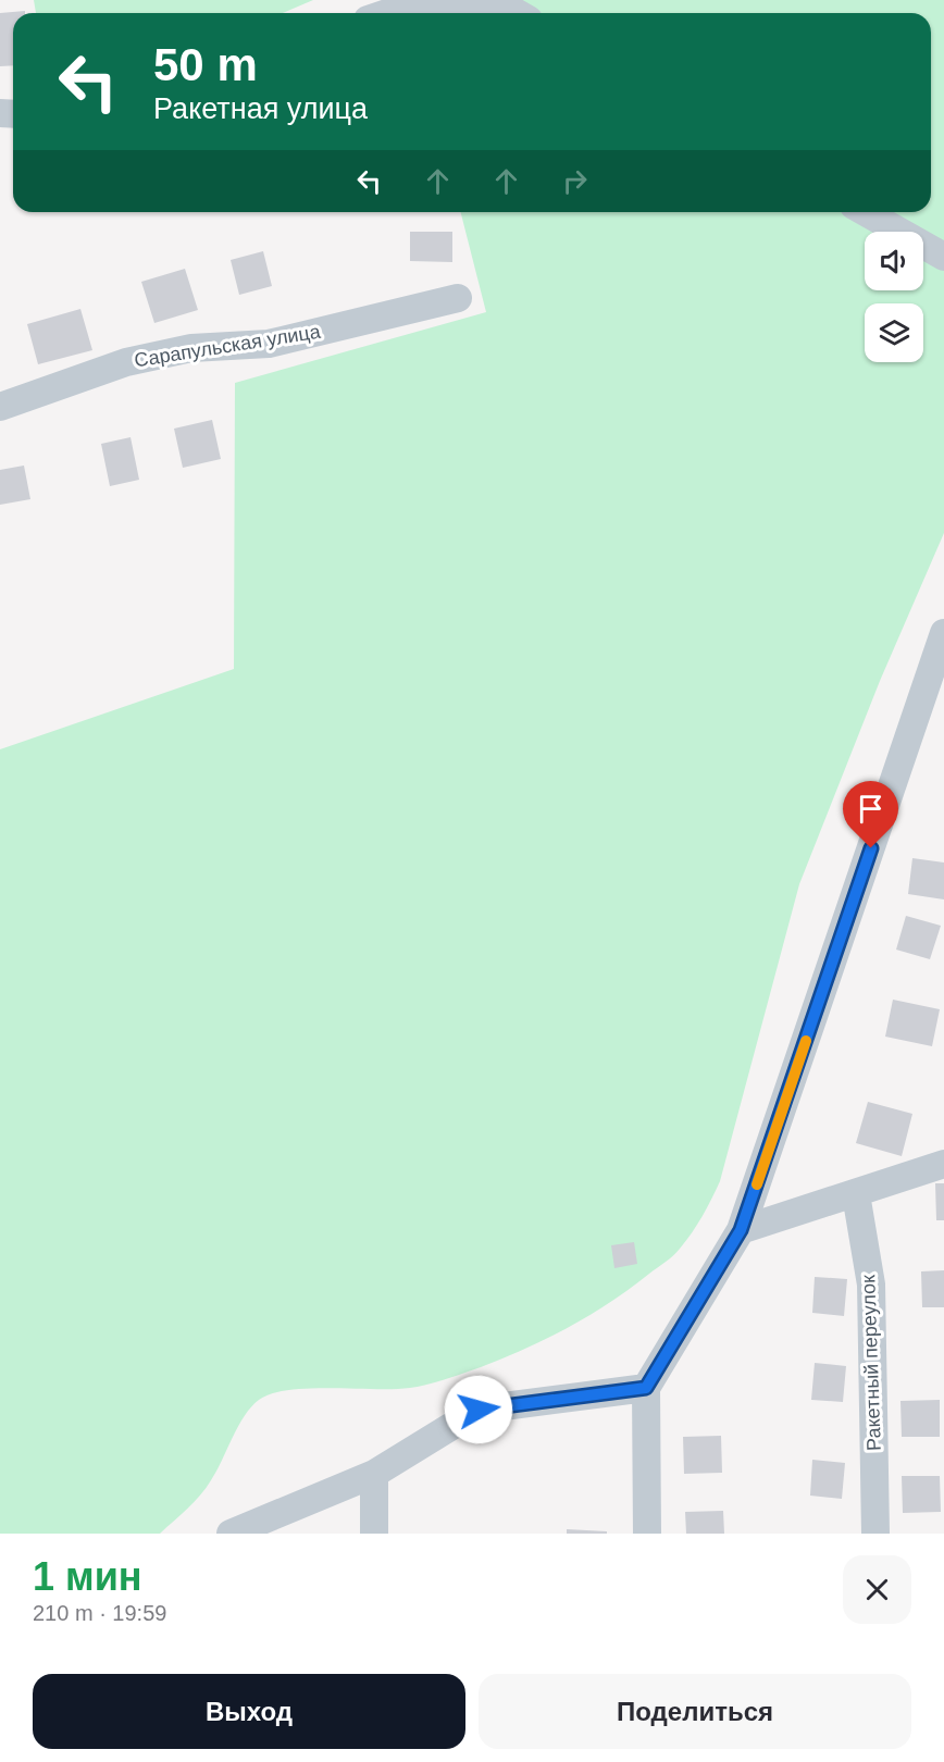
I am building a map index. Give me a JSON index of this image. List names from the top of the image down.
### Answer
{
  "streets": {
    "street": ["Сарапульская улица", "Ракетный переулок"]
  },
  "page": {
    "turn": ["50 m", "Ракетная улица"],
    "heading": ["1 мин", "210 m · 19:59"],
    "buttons": ["Выход", "Поделиться"]
  }
}
